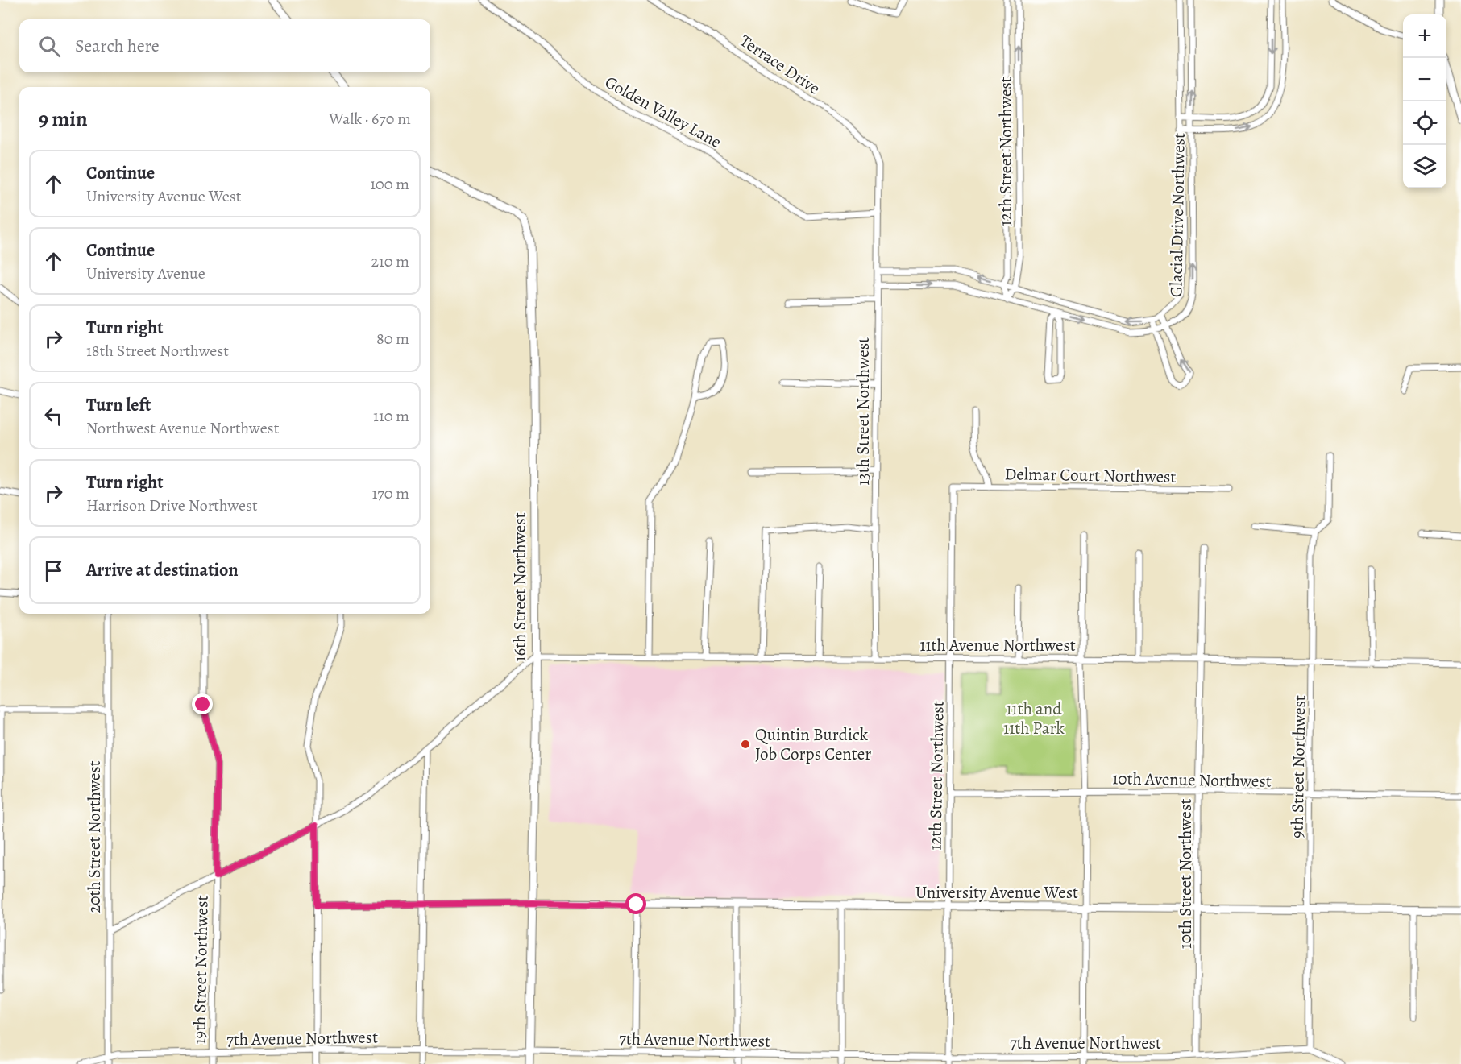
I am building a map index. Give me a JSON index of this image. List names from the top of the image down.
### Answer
{
  "streets": {
    "street": [
      "Terrace Drive",
      "Golden Valley Lane",
      "12th Street Northwest",
      "Glacial Drive Northwest",
      "13th Street Northwest",
      "Delmar Court Northwest",
      "16th Street Northwest",
      "11th Avenue Northwest",
      "9th Street Northwest",
      "10th Avenue Northwest",
      "20th Street Northwest",
      "10th Street Northwest",
      "University Avenue West",
      "19th Street Northwest",
      "7th Avenue Northwest"
    ]
  },
  "crossings": [
    ["Terrace Drive", "13th Street Northwest"],
    ["Golden Valley Lane", "13th Street Northwest"],
    ["12th Street Northwest", "Glacial Drive Northwest"],
    ["12th Street Northwest", "Delmar Court Northwest"],
    ["12th Street Northwest", "11th Avenue Northwest"],
    ["12th Street Northwest", "10th Avenue Northwest"],
    ["12th Street Northwest", "University Avenue West"],
    ["12th Street Northwest", "7th Avenue Northwest"],
    ["Glacial Drive Northwest", "13th Street Northwest"],
    ["13th Street Northwest", "11th Avenue Northwest"],
    ["16th Street Northwest", "11th Avenue Northwest"],
    ["16th Street Northwest", "University Avenue West"],
    ["16th Street Northwest", "7th Avenue Northwest"],
    ["11th Avenue Northwest", "9th Street Northwest"],
    ["11th Avenue Northwest", "10th Street Northwest"],
    ["9th Street Northwest", "10th Avenue Northwest"],
    ["9th Street Northwest", "University Avenue West"],
    ["9th Street Northwest", "7th Avenue Northwest"],
    ["10th Avenue Northwest", "10th Street Northwest"],
    ["20th Street Northwest", "7th Avenue Northwest"],
    ["10th Street Northwest", "University Avenue West"],
    ["10th Street Northwest", "7th Avenue Northwest"],
    ["19th Street Northwest", "7th Avenue Northwest"]
  ],
  "parks": ["11th and 11th Park"],
  "places": ["Quintin Burdick Job Corps Center"],
  "page": {
    "map_buttons": ["+", "−"],
    "search": "Search here",
    "heading": ["9 min", "Walk · 670 m"],
    "list": [
      ["Continue", "University Avenue West", "100 m"],
      ["Continue", "University Avenue", "210 m"],
      ["Turn right", "18th Street Northwest", "80 m"],
      ["Turn left", "Northwest Avenue Northwest", "110 m"],
      ["Turn right", "Harrison Drive Northwest", "170 m"],
      "Arrive at destination"
    ]
  }
}
